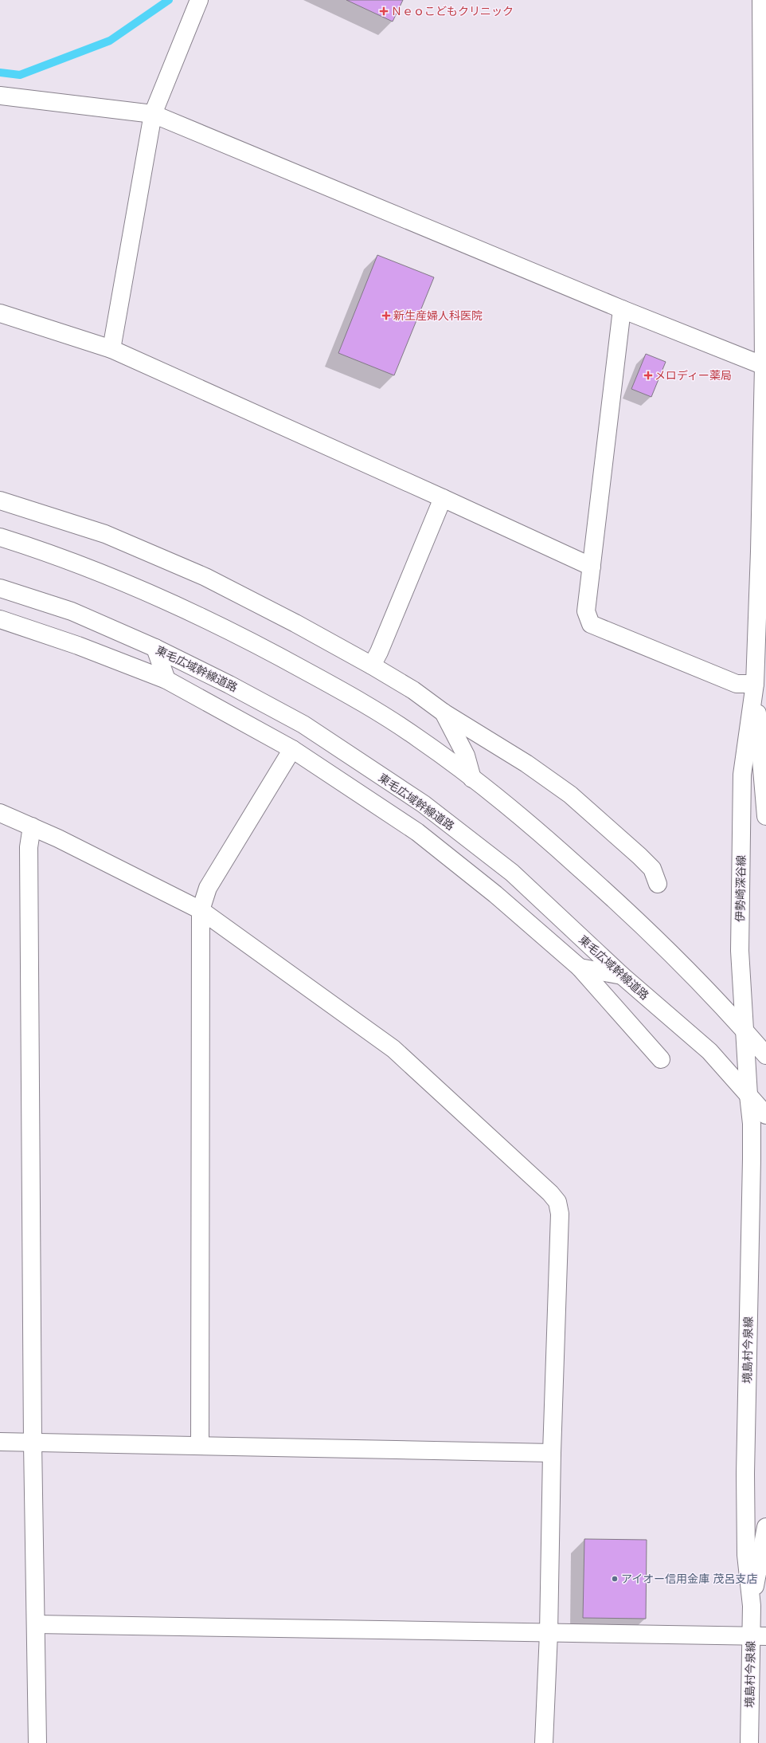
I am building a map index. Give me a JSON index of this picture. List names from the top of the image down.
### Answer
{
  "streets": {
    "main road": ["東毛広域幹線道路", "伊勢崎深谷線", "境島村今泉線"]
  },
  "crossings": [
    ["東毛広域幹線道路", "伊勢崎深谷線"],
    ["東毛広域幹線道路", "境島村今泉線"],
    ["伊勢崎深谷線", "境島村今泉線"]
  ],
  "places": {
    "health": ["Ｎｅｏこどもクリニック", "新生産婦人科医院", "メロディー薬局"],
    "other": ["アイオー信用金庫 茂呂支店"]
  }
}
